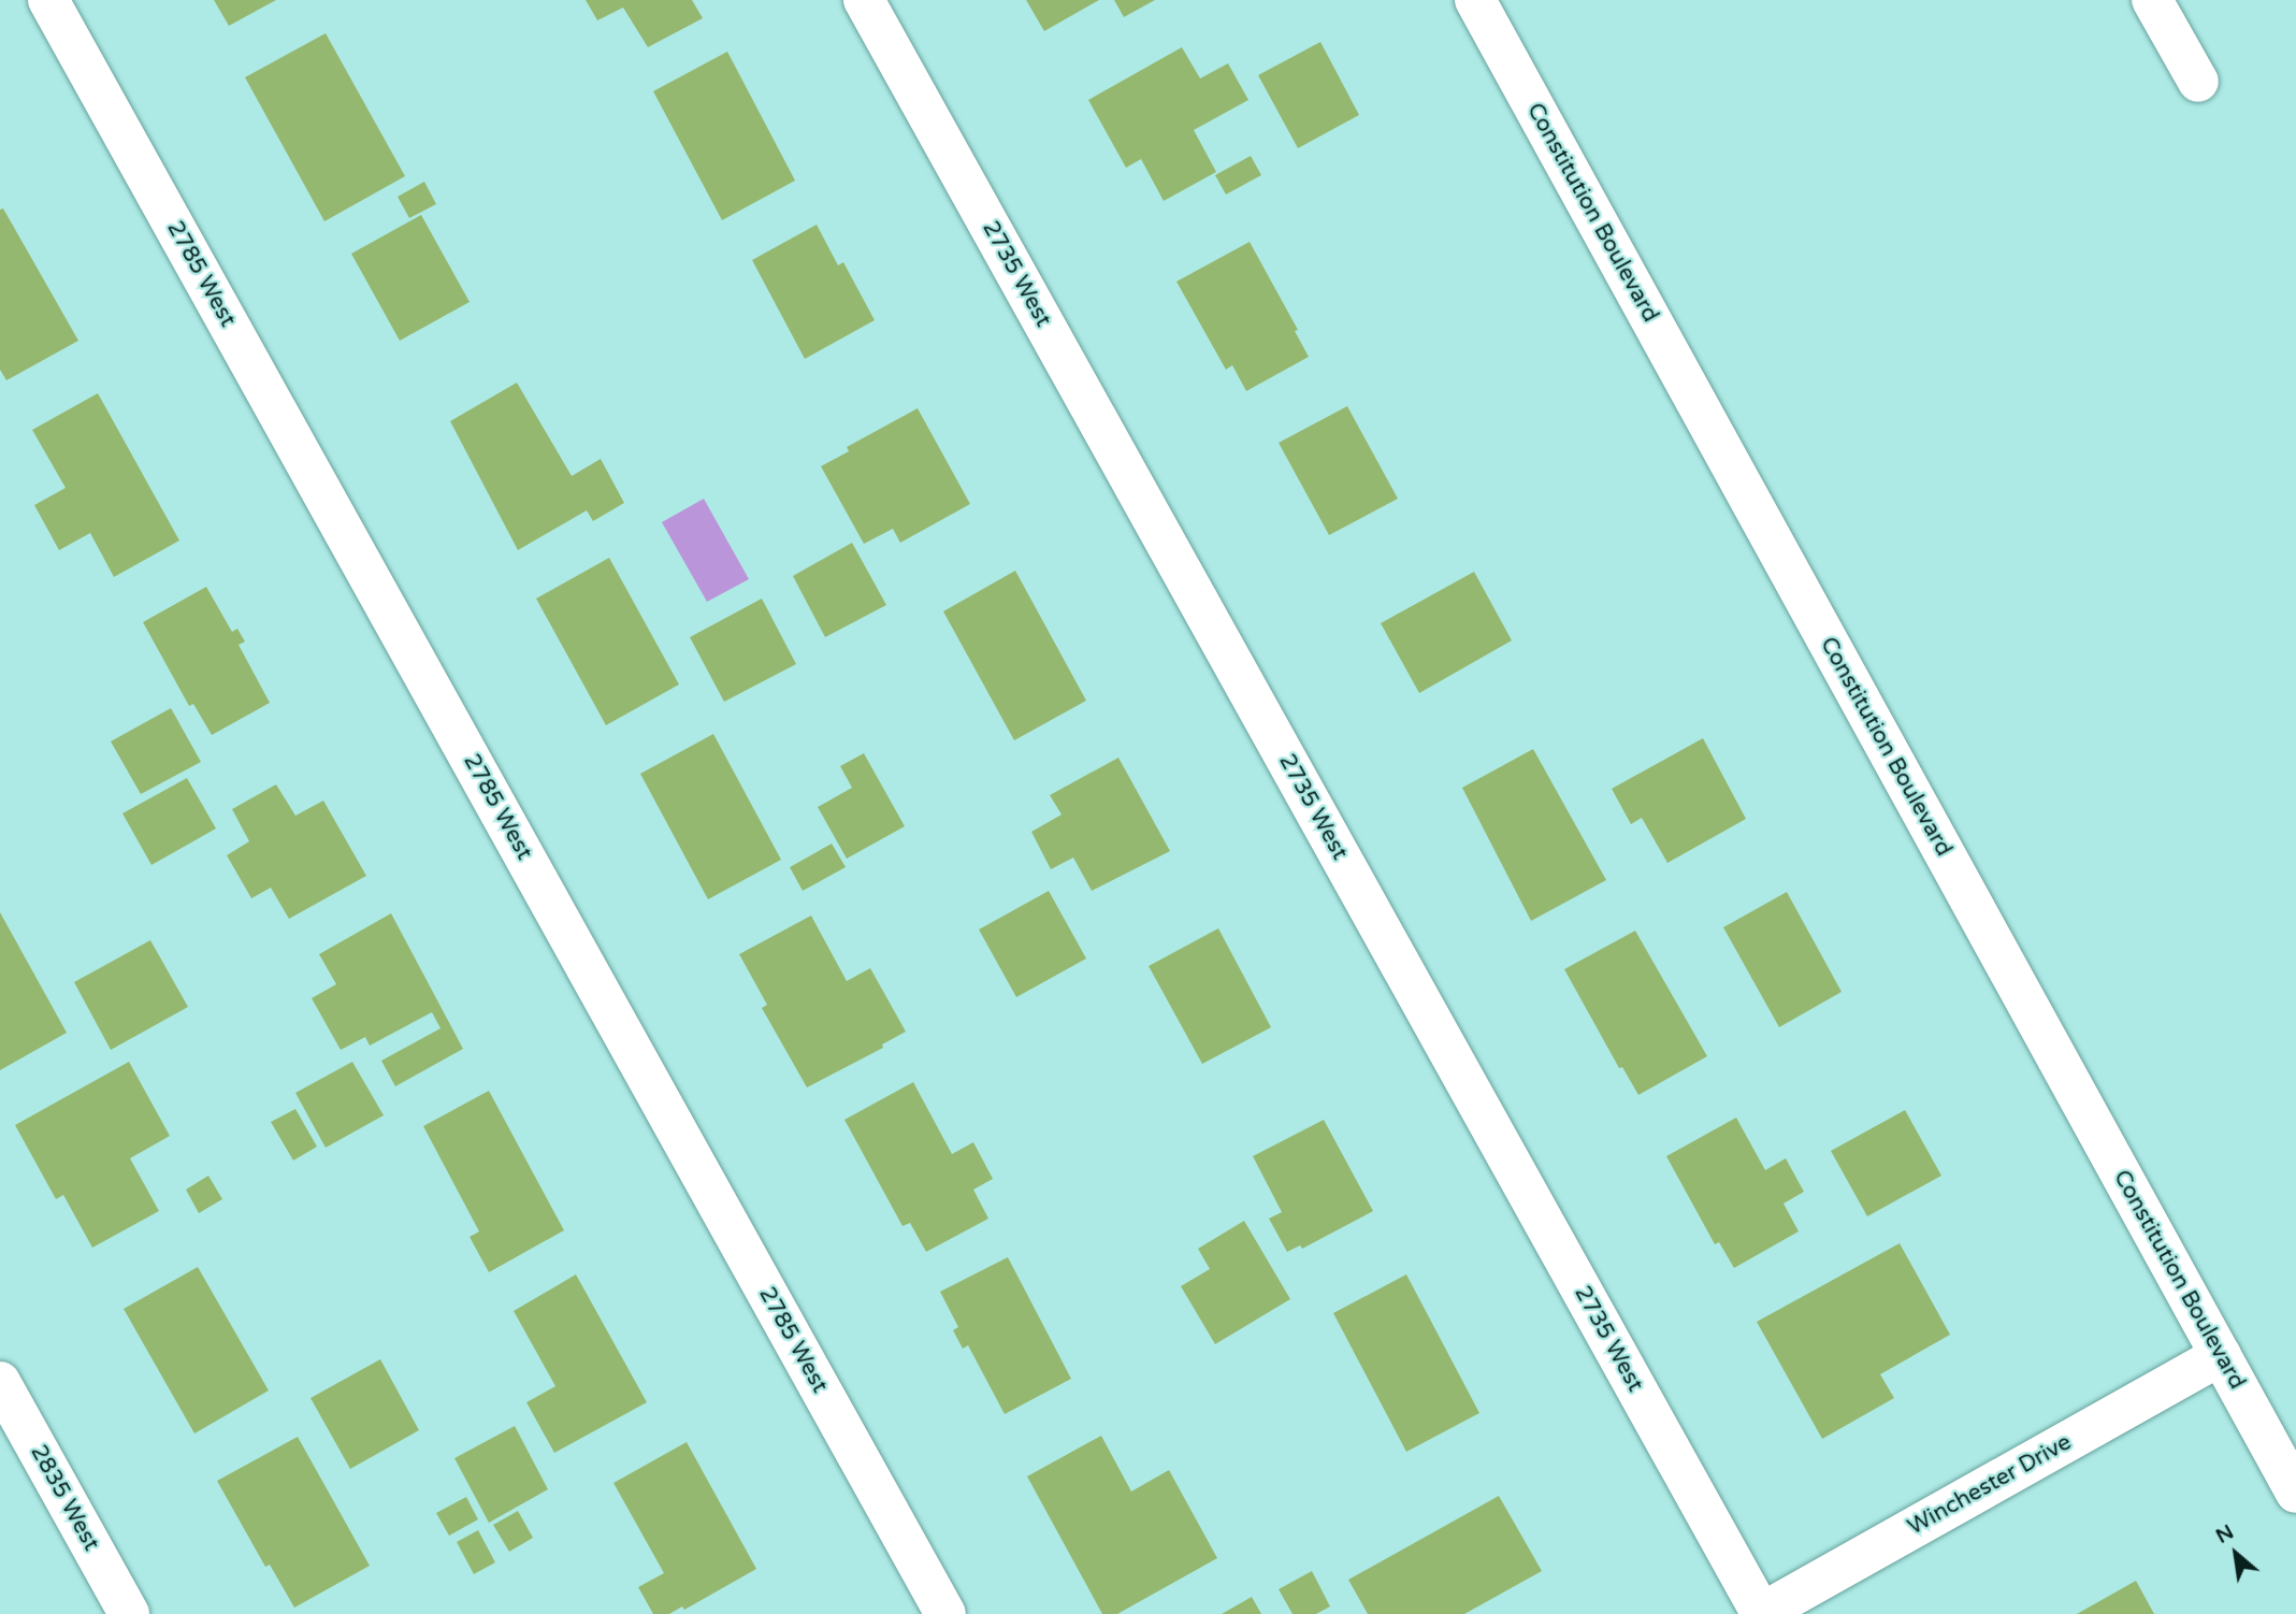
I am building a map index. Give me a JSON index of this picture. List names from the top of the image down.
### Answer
{
  "streets": {
    "street": [
      "Constitution Boulevard",
      "2785 West",
      "2735 West",
      "Winchester Drive",
      "2835 West"
    ]
  },
  "crossings": [
    ["Constitution Boulevard", "Winchester Drive"],
    ["2735 West", "Winchester Drive"]
  ],
  "north": "top left"
}
